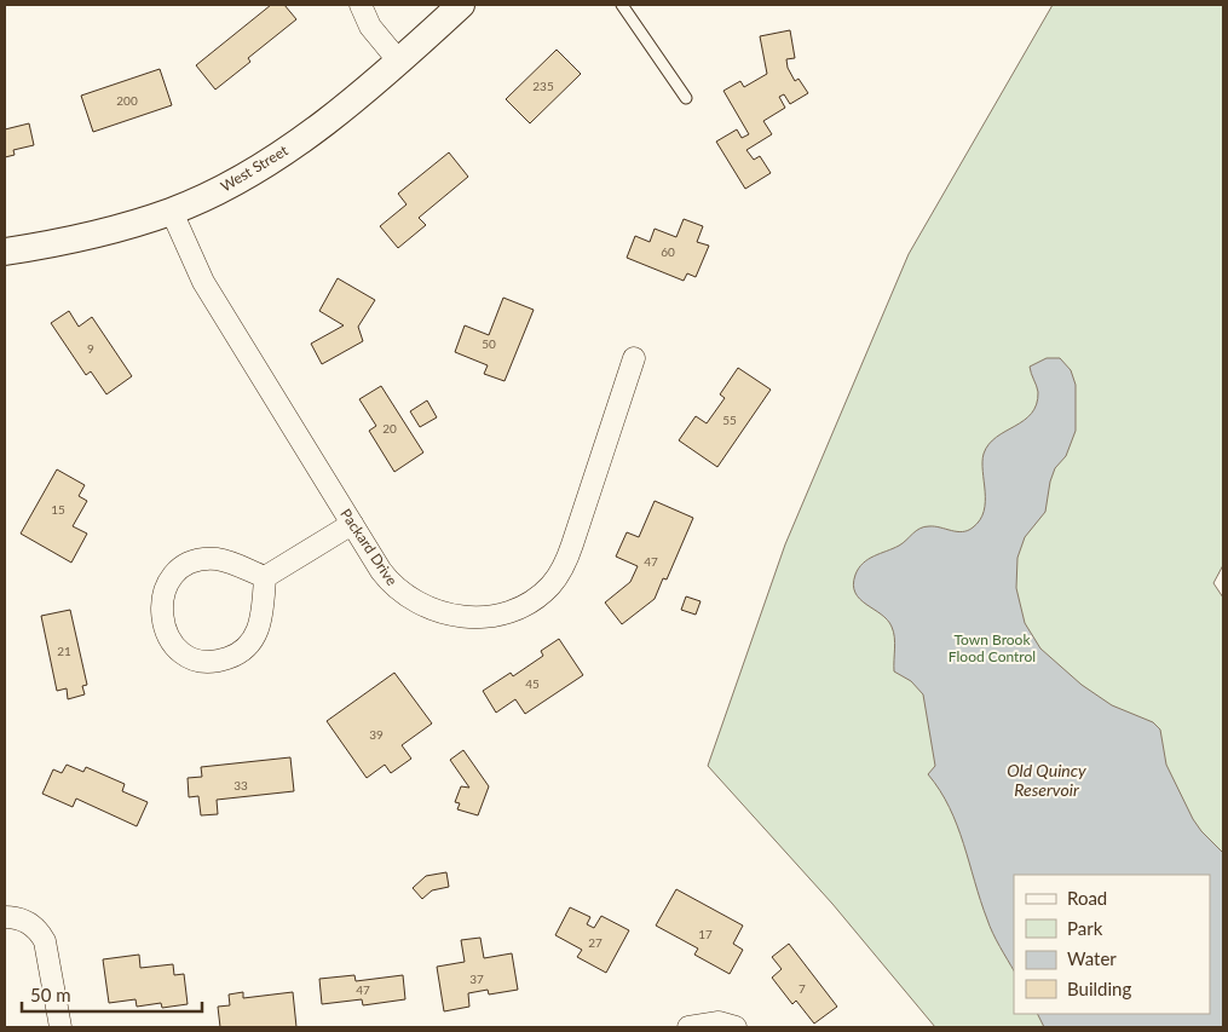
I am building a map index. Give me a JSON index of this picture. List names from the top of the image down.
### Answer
{
  "streets": {
    "street": ["West Street", "Packard Drive"]
  },
  "crossings": [
    ["West Street", "Packard Drive"]
  ],
  "water": ["Old Quincy Reservoir"],
  "parks": ["Town Brook Flood Control"],
  "house_numbers": [
    "235",
    "200",
    "60",
    "50",
    "9",
    "55",
    "20",
    "15",
    "47",
    "21",
    "45",
    "39",
    "33",
    "17",
    "27",
    "37",
    "7",
    "47"
  ],
  "legend": [
    "Road",
    "Park",
    "Water",
    "Building"
  ],
  "scale_bar": "50 m"
}
